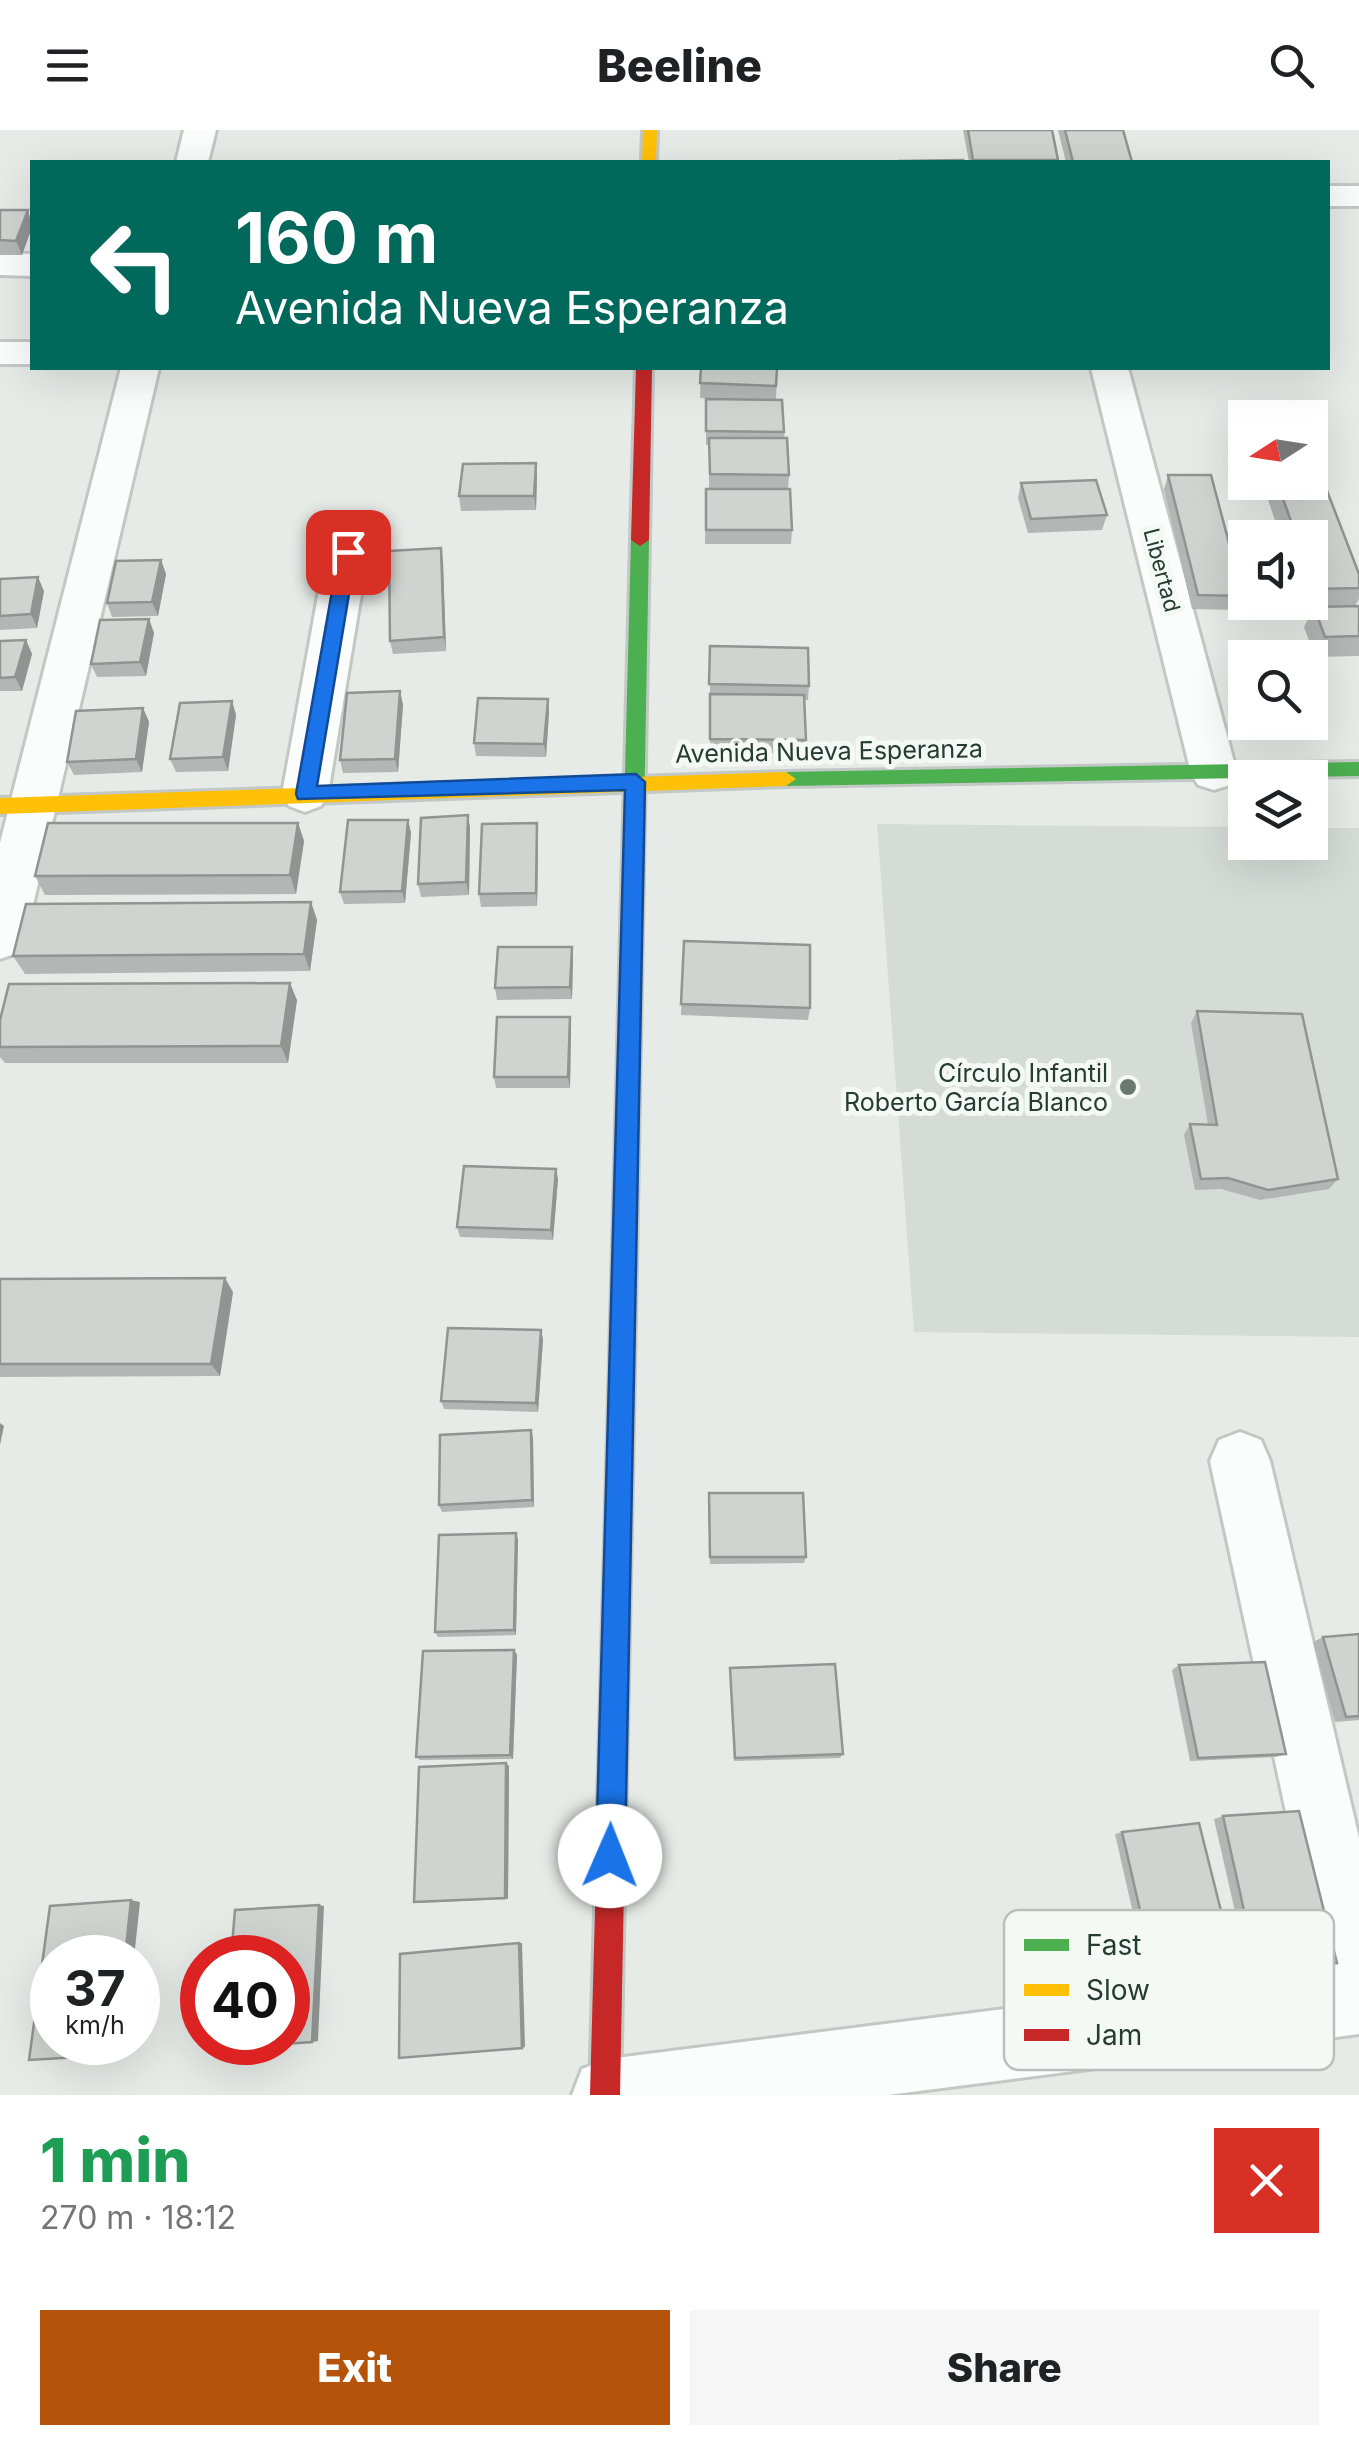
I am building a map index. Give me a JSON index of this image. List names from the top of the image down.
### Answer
{
  "streets": {
    "street": ["Libertad", "Avenida Nueva Esperanza"]
  },
  "crossings": [
    ["Libertad", "Avenida Nueva Esperanza"]
  ],
  "places": ["Círculo Infantil Roberto García Blanco"],
  "legend": ["Fast", "Slow", "Jam"],
  "north": "left",
  "page": {
    "header": "Beeline",
    "turn": ["160 m", "Avenida Nueva Esperanza"],
    "speed": "37 km/h",
    "limit": "40",
    "heading": ["1 min", "270 m · 18:12"],
    "buttons": ["Exit", "Share"]
  }
}
